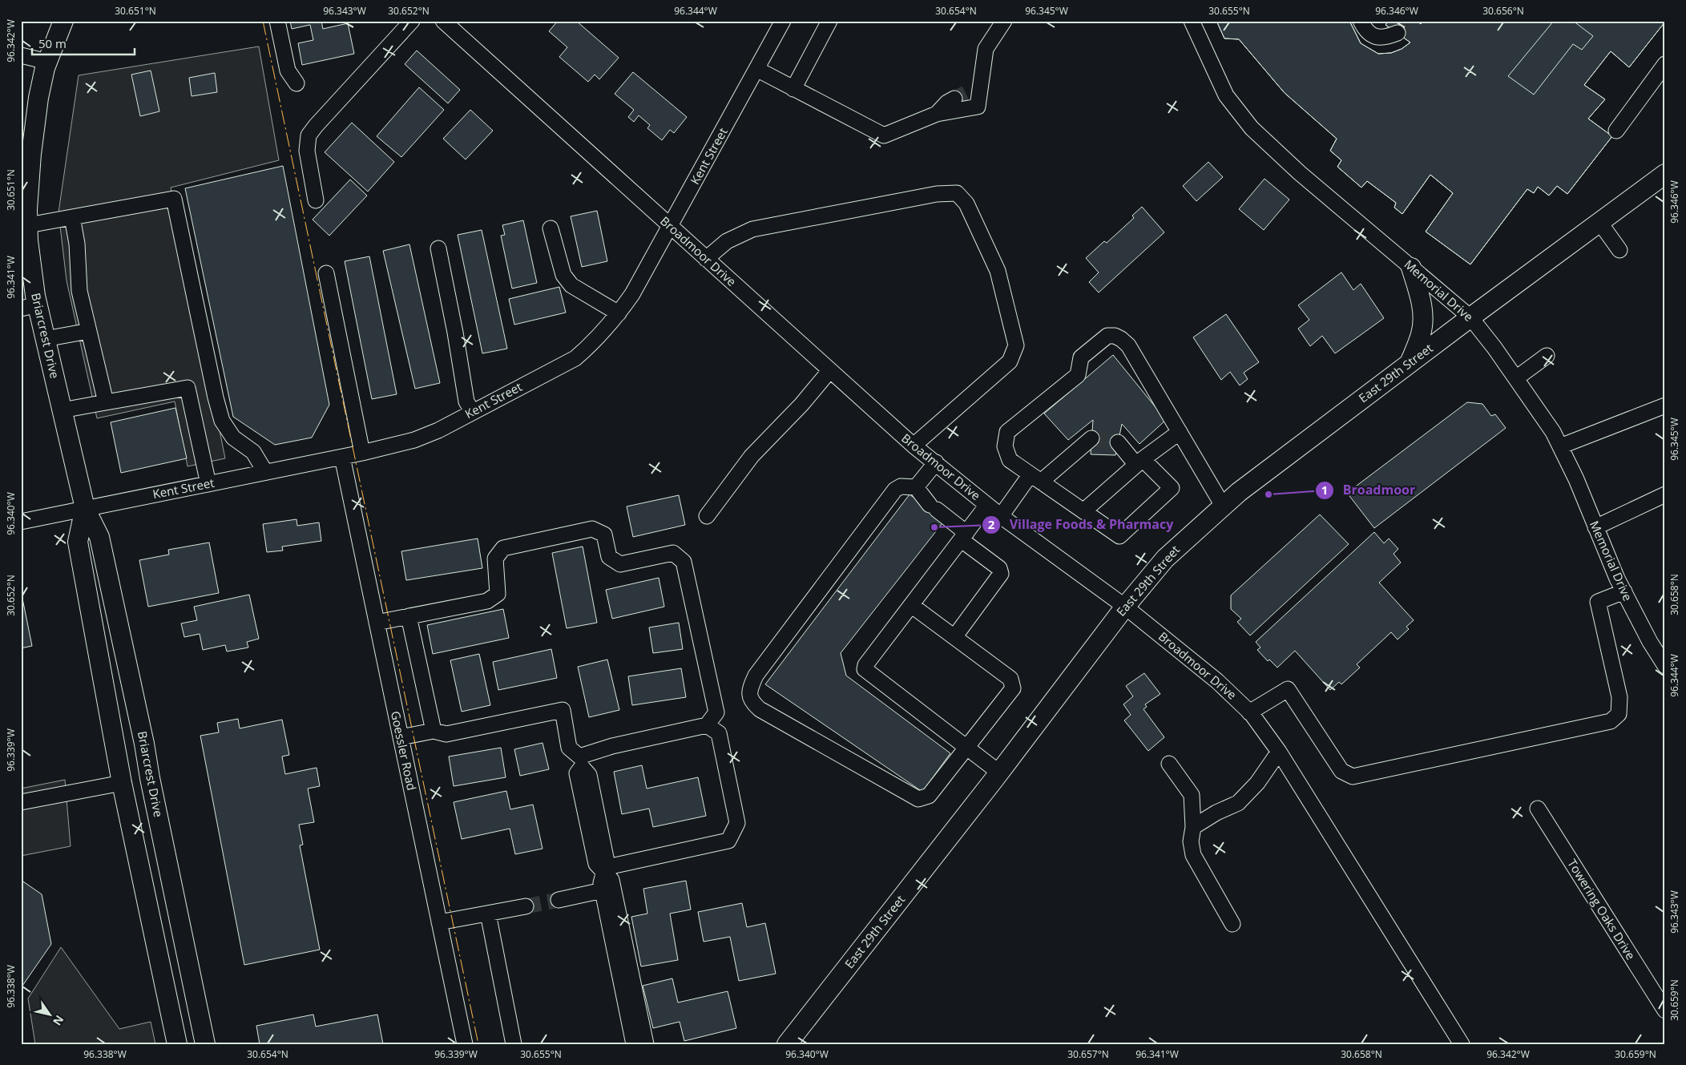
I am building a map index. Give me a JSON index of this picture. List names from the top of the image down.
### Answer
{
  "streets": {
    "main road": ["Briarcrest Drive", "East 29th Street"],
    "street": [
      "Kent Street",
      "Broadmoor Drive",
      "Memorial Drive",
      "Goessler Road",
      "Towering Oaks Drive"
    ]
  },
  "crossings": [
    ["Kent Street", "Broadmoor Drive"],
    ["Kent Street", "Briarcrest Drive"],
    ["Kent Street", "Goessler Road"],
    ["Broadmoor Drive", "East 29th Street"],
    ["Memorial Drive", "East 29th Street"]
  ],
  "places": ["Broadmoor", "Village Foods & Pharmacy"],
  "scale_bar": "50 m",
  "north": "bottom right",
  "coordinates": [
    "30.651°N",
    "96.343°W",
    "30.652°N",
    "96.344°W",
    "30.654°N",
    "96.345°W",
    "30.655°N",
    "96.346°W",
    "30.656°N",
    "96.342°W",
    "96.341°W",
    "96.340°W",
    "30.658°N",
    "96.339°W",
    "96.338°W",
    "30.659°N",
    "30.657°N"
  ]
}
